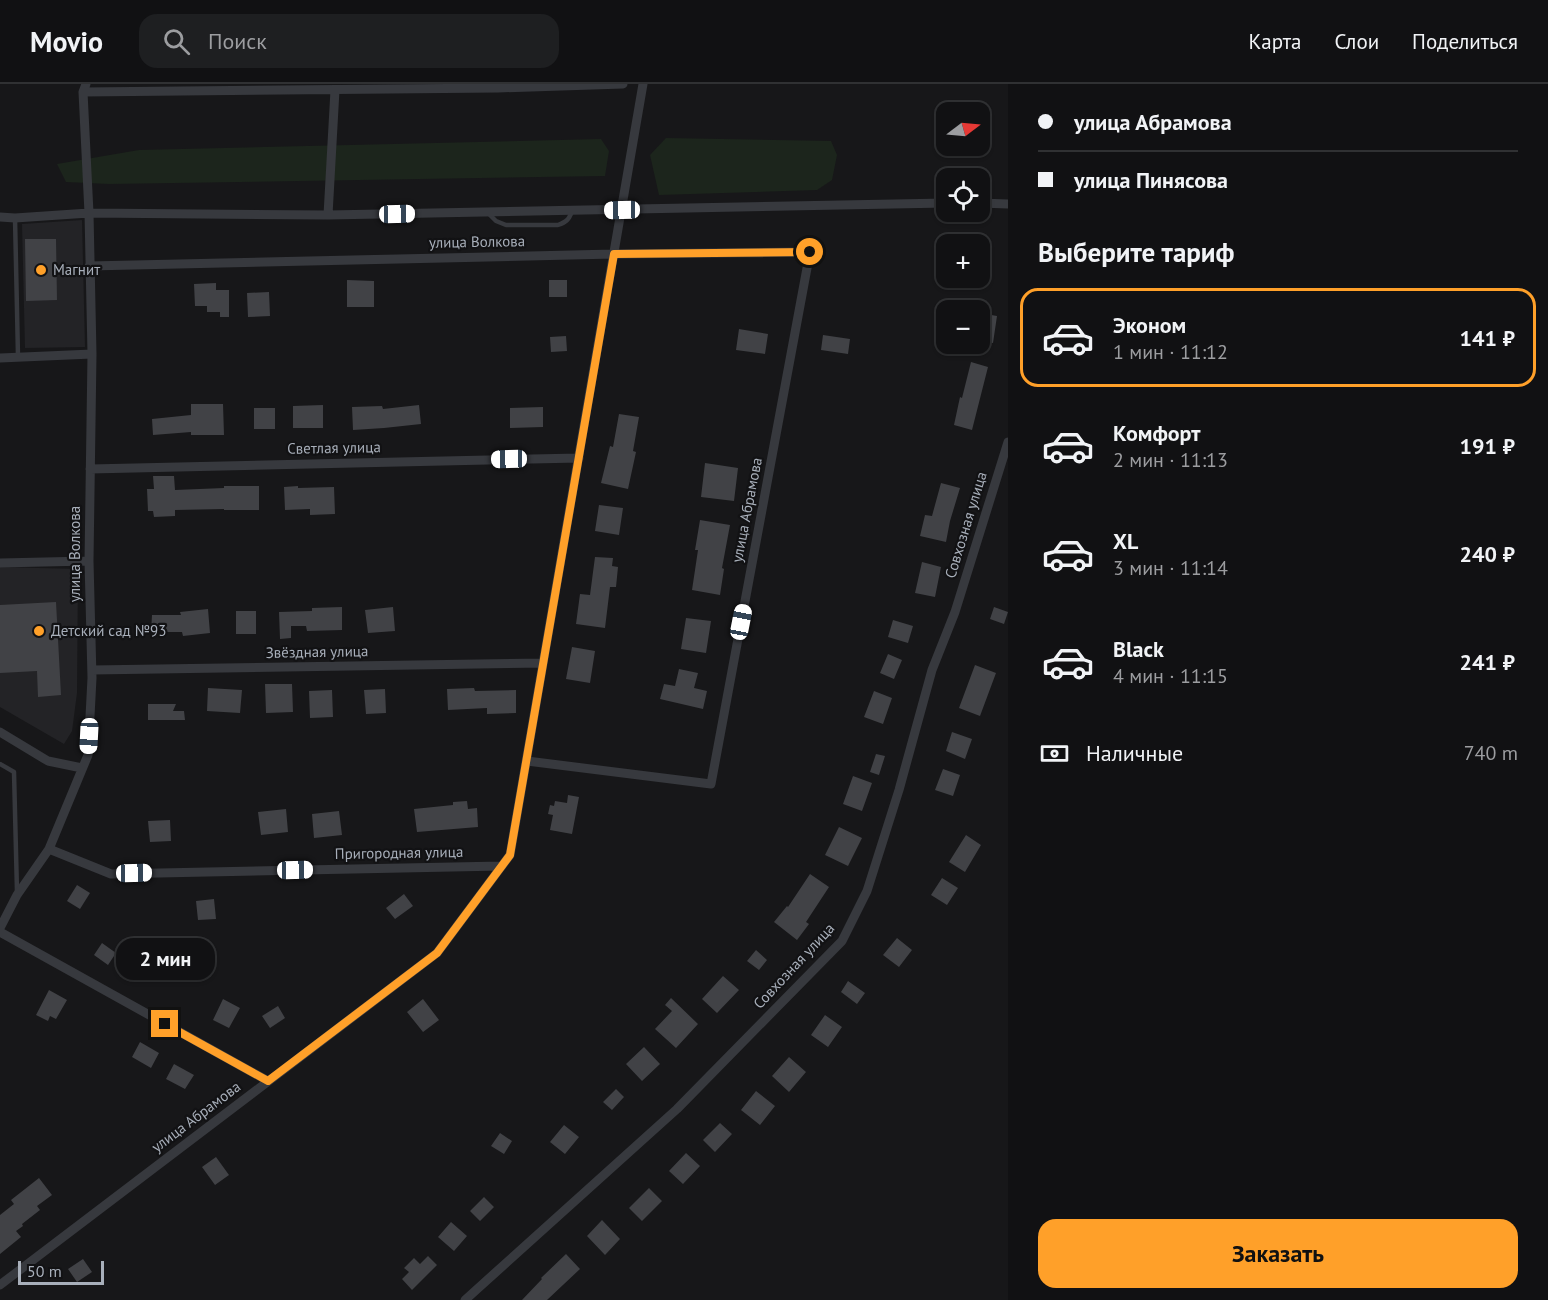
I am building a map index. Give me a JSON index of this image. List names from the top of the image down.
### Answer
{
  "streets": {
    "street": [
      "улица Волкова",
      "Светлая улица",
      "улица Абрамова",
      "Совхозная улица",
      "Звёздная улица",
      "Пригородная улица"
    ]
  },
  "crossings": [
    ["улица Волкова", "Светлая улица"],
    ["улица Волкова", "улица Абрамова"],
    ["улица Волкова", "Звёздная улица"],
    ["улица Волкова", "Пригородная улица"],
    ["Светлая улица", "улица Абрамова"],
    ["улица Абрамова", "Звёздная улица"],
    ["улица Абрамова", "Пригородная улица"]
  ],
  "places": ["Магнит", "Детский сад №93"],
  "scale_bar": "50 m",
  "north": "right",
  "page": {
    "header": "Movio",
    "search": "Поиск",
    "nav": ["Карта", "Слои", "Поделиться"],
    "banner": ["улица Абрамова", "улица Пинясова"],
    "map_buttons": ["+", "−"],
    "heading": "Выберите тариф",
    "list": [
      {
        "name": "Эконом",
        "note": "1 мин · 11:12",
        "value": "141 ₽"
      },
      {
        "name": "Комфорт",
        "note": "2 мин · 11:13",
        "value": "191 ₽"
      },
      {
        "name": "XL",
        "note": "3 мин · 11:14",
        "value": "240 ₽"
      },
      {
        "name": "Black",
        "note": "4 мин · 11:15",
        "value": "241 ₽"
      }
    ],
    "pay": ["Наличные", "740 m"],
    "bubble": "2 мин",
    "buttons": "Заказать",
    "scale": "50 m"
  }
}
